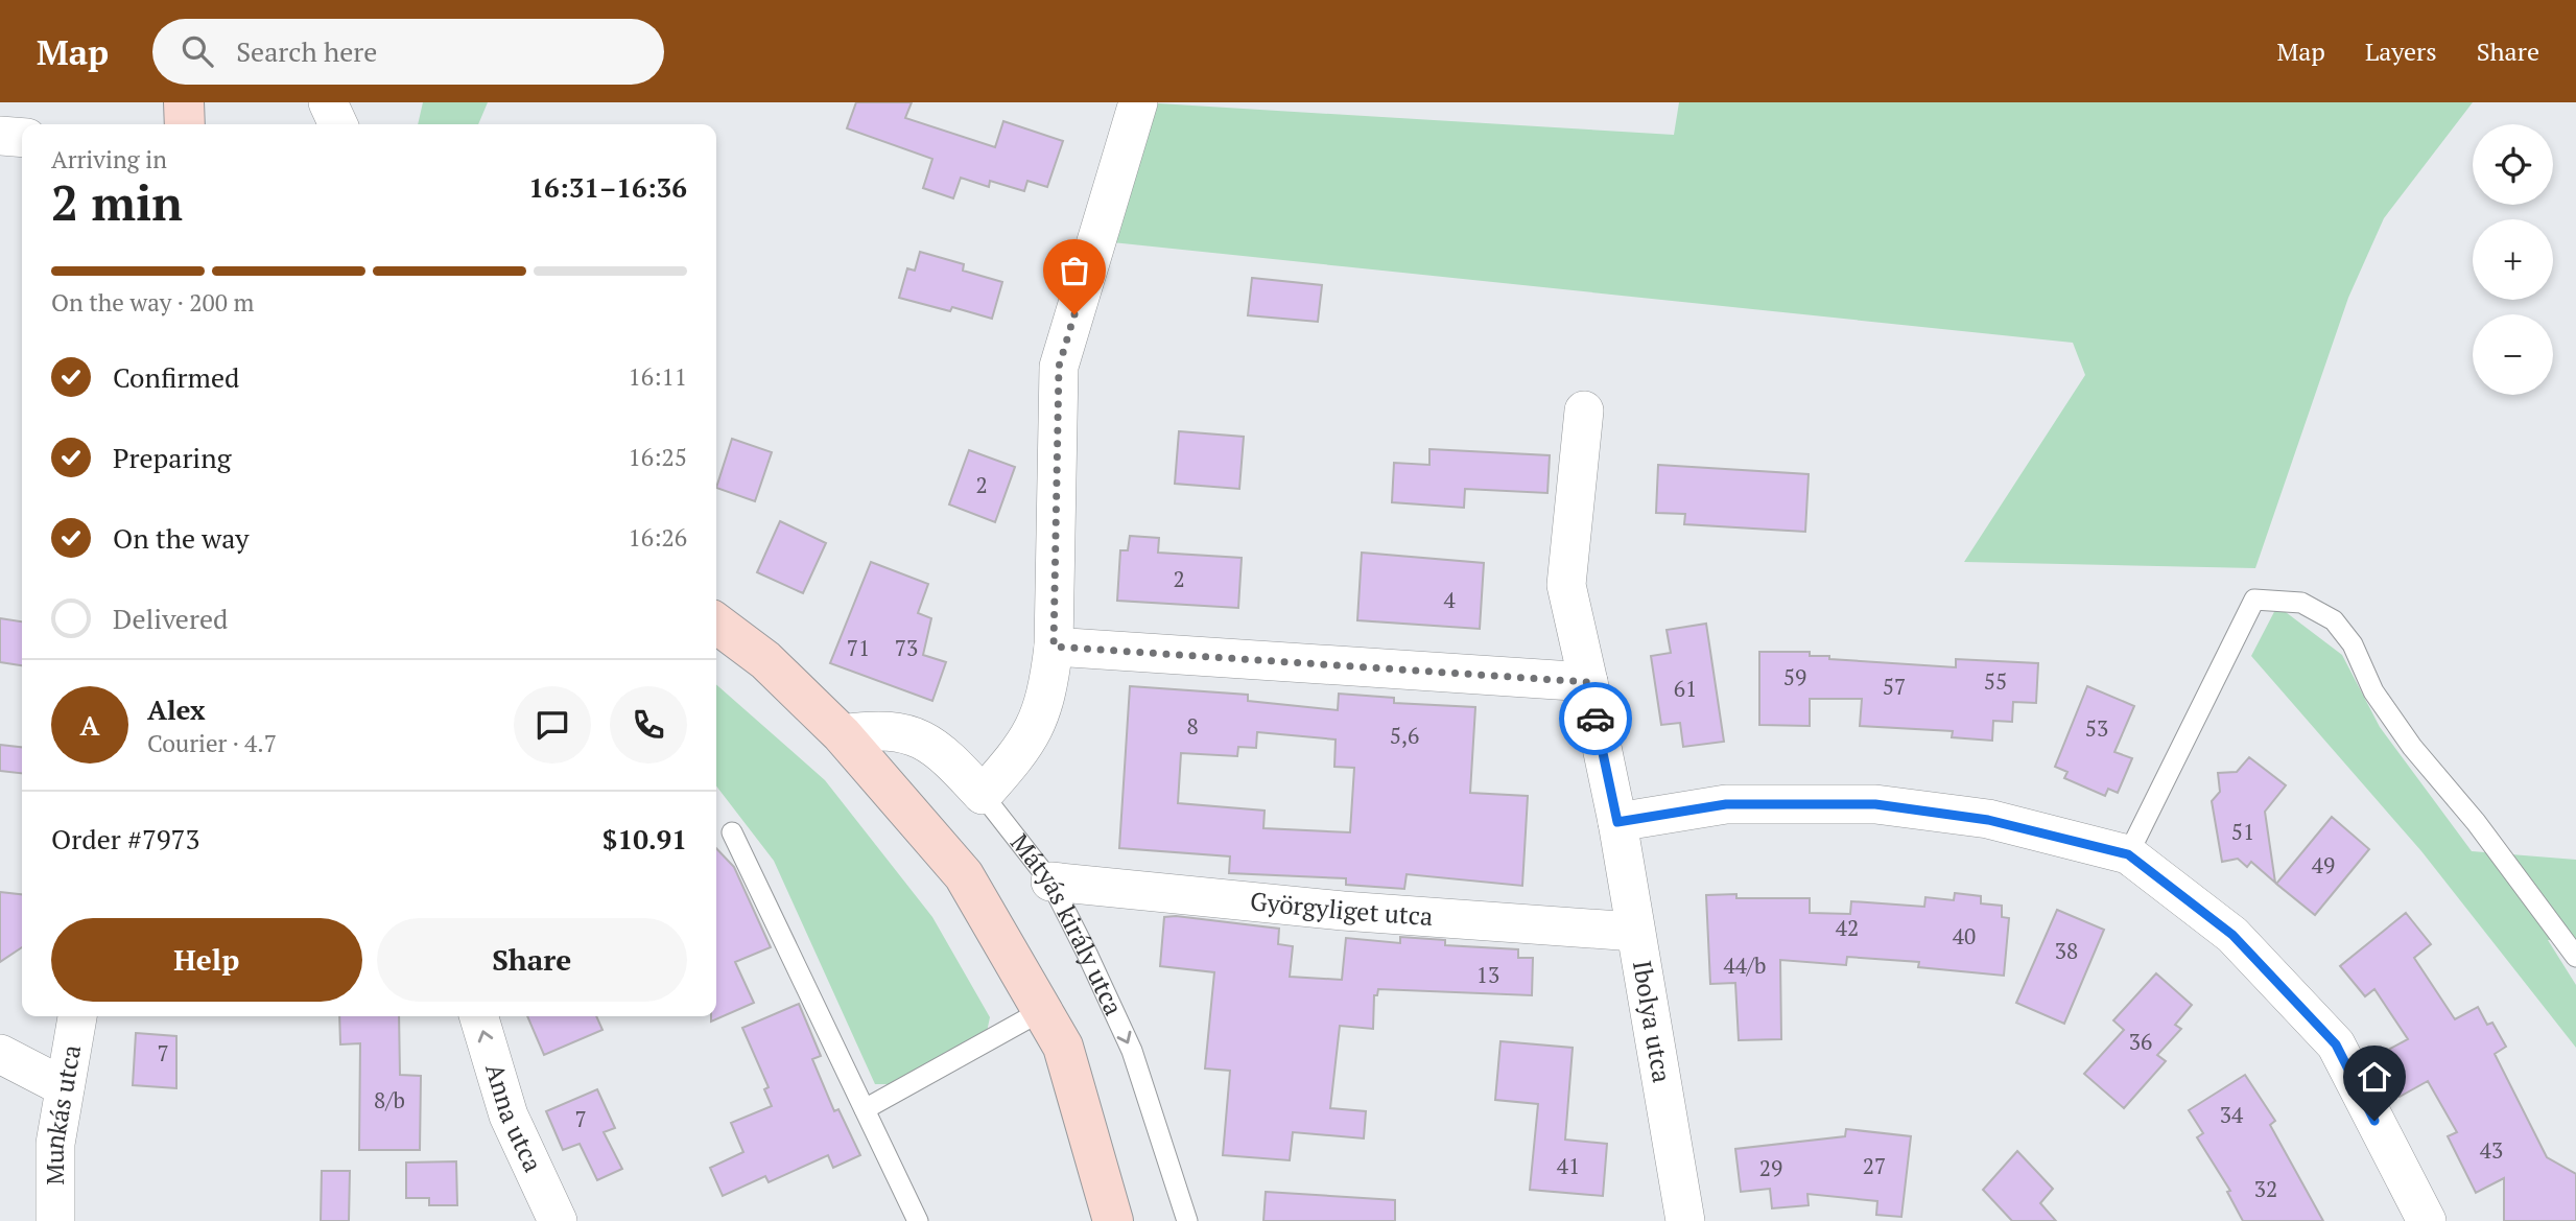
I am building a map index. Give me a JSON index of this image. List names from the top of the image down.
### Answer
{
  "streets": {
    "street": [
      "Györgyliget utca",
      "Mátyás király utca",
      "Ibolya utca",
      "Munkás utca",
      "Anna utca"
    ]
  },
  "crossings": [
    ["Györgyliget utca", "Mátyás király utca"],
    ["Györgyliget utca", "Ibolya utca"]
  ],
  "one_way": ["Mátyás király utca", "Anna utca"],
  "house_numbers": [
    "2",
    "2",
    "4",
    "71",
    "73",
    "59",
    "55",
    "57",
    "61",
    "8",
    "53",
    "5,6",
    "51",
    "49",
    "42",
    "40",
    "38",
    "44/b",
    "13",
    "36",
    "7",
    "8/b",
    "34",
    "7",
    "43",
    "41",
    "27",
    "29",
    "32"
  ],
  "page": {
    "header": "Map",
    "search": "Search here",
    "nav": ["Map", "Layers", "Share"],
    "map_buttons": ["+", "−"],
    "heading": ["2 min", "Arriving in", "16:31–16:36"],
    "panel": [
      "Alex",
      "Courier · 4.7",
      "Order #7973",
      "$10.91"
    ],
    "bar": "On the way · 200 m",
    "list": [
      ["Confirmed", "16:11"],
      ["Preparing", "16:25"],
      ["On the way", "16:26"],
      "Delivered"
    ],
    "round": "A",
    "buttons": ["Help", "Share"]
  }
}
